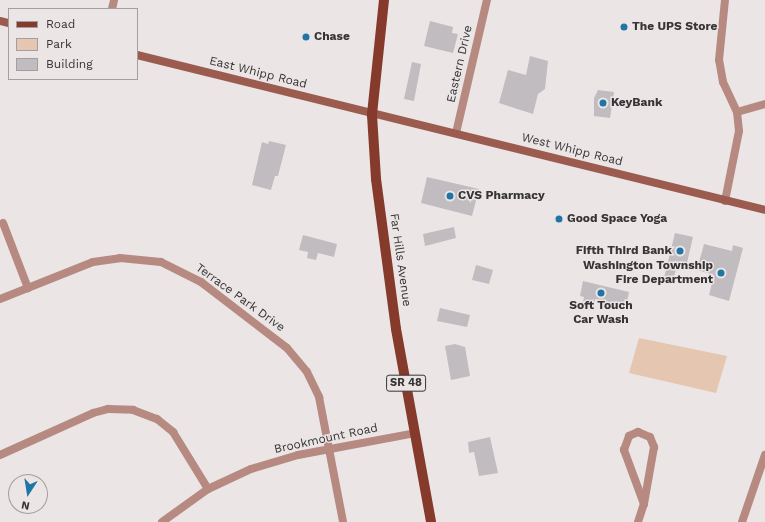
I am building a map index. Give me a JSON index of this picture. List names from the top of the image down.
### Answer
{
  "streets": {
    "main road": ["Far Hills Avenue", "SR 48"],
    "street": [
      "Eastern Drive",
      "East Whipp Road",
      "West Whipp Road",
      "Terrace Park Drive",
      "Brookmount Road"
    ]
  },
  "crossings": [
    ["Eastern Drive", "West Whipp Road"],
    ["East Whipp Road", "West Whipp Road"],
    ["East Whipp Road", "Far Hills Avenue"],
    ["West Whipp Road", "Far Hills Avenue"],
    ["Far Hills Avenue", "Brookmount Road"],
    ["Terrace Park Drive", "Brookmount Road"]
  ],
  "places": [
    "The UPS Store",
    "Chase",
    "KeyBank",
    "CVS Pharmacy",
    "Good Space Yoga",
    "Fifth Third Bank",
    "Washington Township Fire Department",
    "Soft Touch Car Wash"
  ],
  "legend": ["Road", "Park", "Building"],
  "north": "bottom"
}
